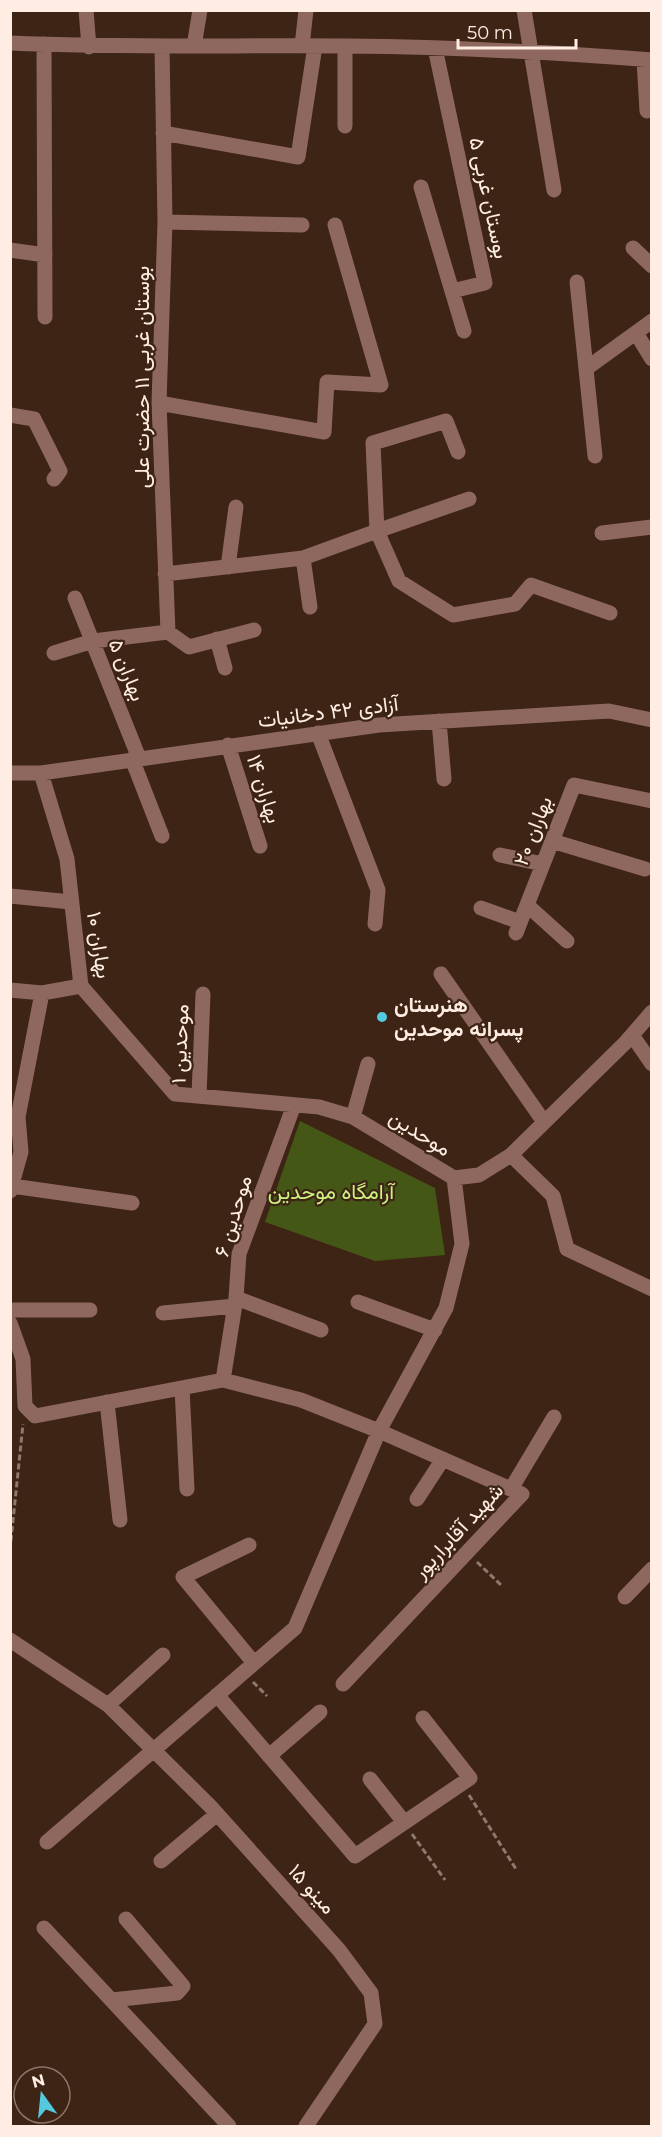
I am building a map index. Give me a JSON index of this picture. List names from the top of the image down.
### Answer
{
  "streets": {
    "street": [
      "بوستان غربی ۵",
      "بوستان غربی ۱۱ حضرت علی",
      "بهاران ۵",
      "آزادی ۴۲ دخانیات",
      "بهاران ۱۴",
      "بهاران ۲۰",
      "بهاران ۱۰",
      "موحدین ۱",
      "موحدین",
      "موحدین ۶",
      "شهید آقابرارپور",
      "مینو ۱۵"
    ]
  },
  "crossings": [
    ["بهاران ۵", "آزادی ۴۲ دخانیات"],
    ["آزادی ۴۲ دخانیات", "بهاران ۱۴"],
    ["آزادی ۴۲ دخانیات", "بهاران ۱۰"],
    ["بهاران ۱۰", "موحدین"],
    ["موحدین ۱", "موحدین"],
    ["موحدین", "موحدین ۶"],
    ["موحدین ۶", "شهید آقابرارپور"]
  ],
  "parks": ["آرامگاه موحدین"],
  "places": ["هنرستان پسرانه موحدین"],
  "scale_bar": "50 m",
  "north": "top"
}
